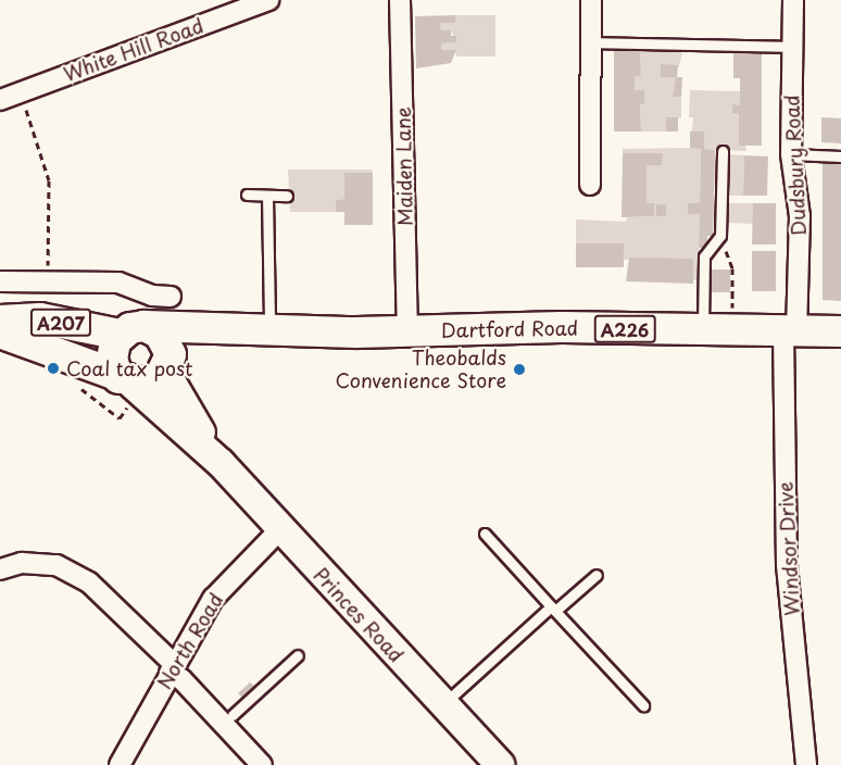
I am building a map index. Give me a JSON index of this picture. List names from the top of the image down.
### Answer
{
  "streets": {
    "main road": [
      "A207",
      "Dartford Road",
      "A226",
      "Princes Road"
    ],
    "street": [
      "White Hill Road",
      "Dudsbury Road",
      "Maiden Lane",
      "Windsor Drive",
      "North Road"
    ]
  },
  "crossings": [
    ["Dudsbury Road", "Dartford Road"],
    ["Dudsbury Road", "Windsor Drive"],
    ["Maiden Lane", "Dartford Road"],
    ["A207", "Dartford Road"],
    ["A207", "Princes Road"],
    ["Dartford Road", "Windsor Drive"],
    ["Dartford Road", "Princes Road"],
    ["Princes Road", "North Road"]
  ],
  "places": ["Coal tax post", "Theobalds Convenience Store"]
}
